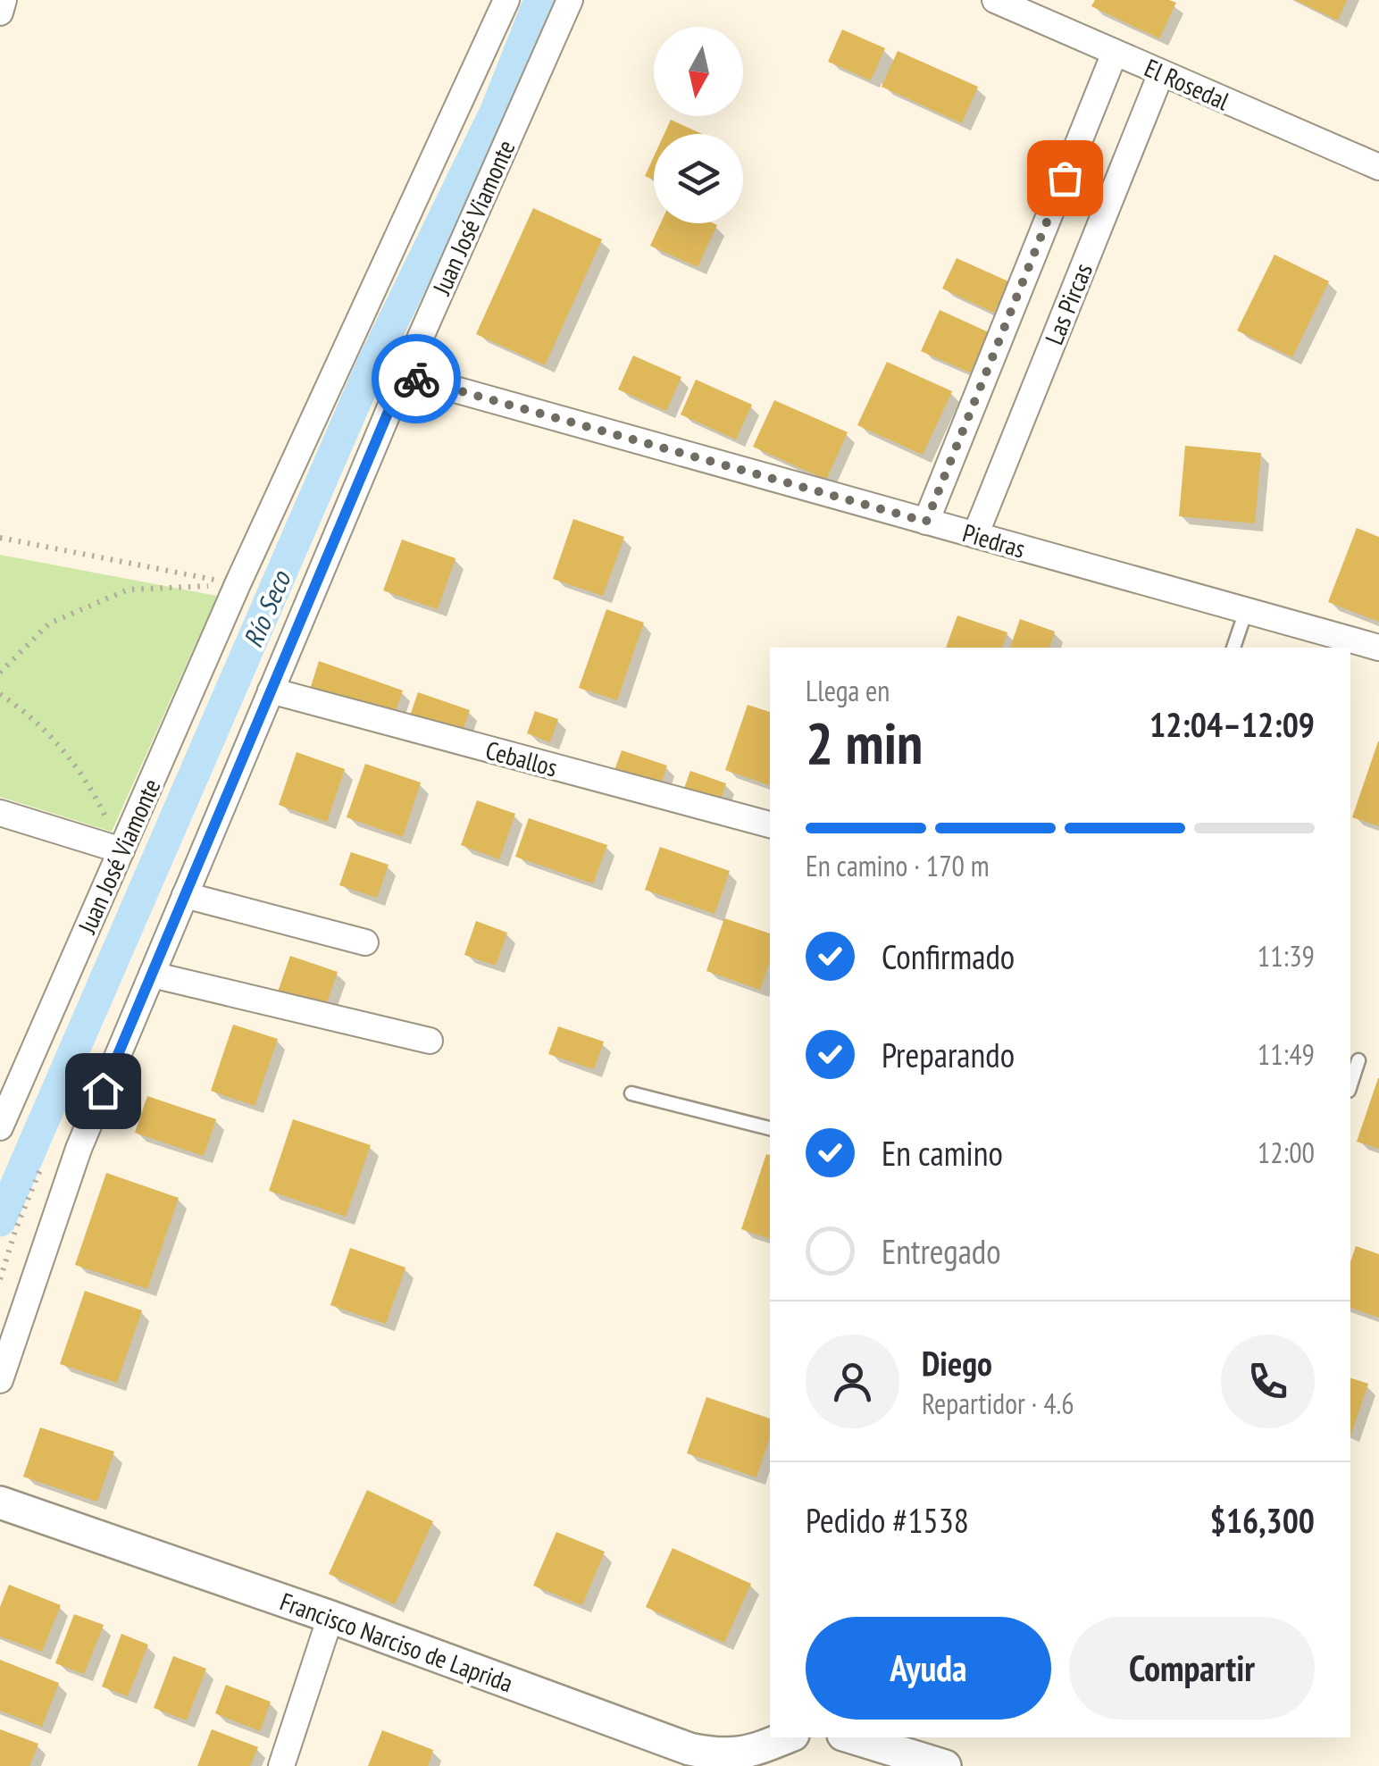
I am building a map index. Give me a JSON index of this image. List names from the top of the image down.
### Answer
{
  "streets": {
    "street": [
      "El Rosedal",
      "Juan José Viamonte",
      "Las Pircas",
      "Piedras",
      "Ceballos",
      "Francisco Narciso de Laprida"
    ]
  },
  "crossings": [
    ["El Rosedal", "Las Pircas"],
    ["Juan José Viamonte", "Piedras"],
    ["Juan José Viamonte", "Ceballos"],
    ["Las Pircas", "Piedras"]
  ],
  "water": ["Río Seco"],
  "north": "bottom",
  "page": {
    "heading": ["2 min", "Llega en", "12:04–12:09"],
    "panel": [
      "Diego",
      "Repartidor · 4.6",
      "Pedido #1538",
      "$16,300"
    ],
    "bar": "En camino · 170 m",
    "list": [
      ["Confirmado", "11:39"],
      ["Preparando", "11:49"],
      ["En camino", "12:00"],
      "Entregado"
    ],
    "buttons": ["Ayuda", "Compartir"]
  }
}
